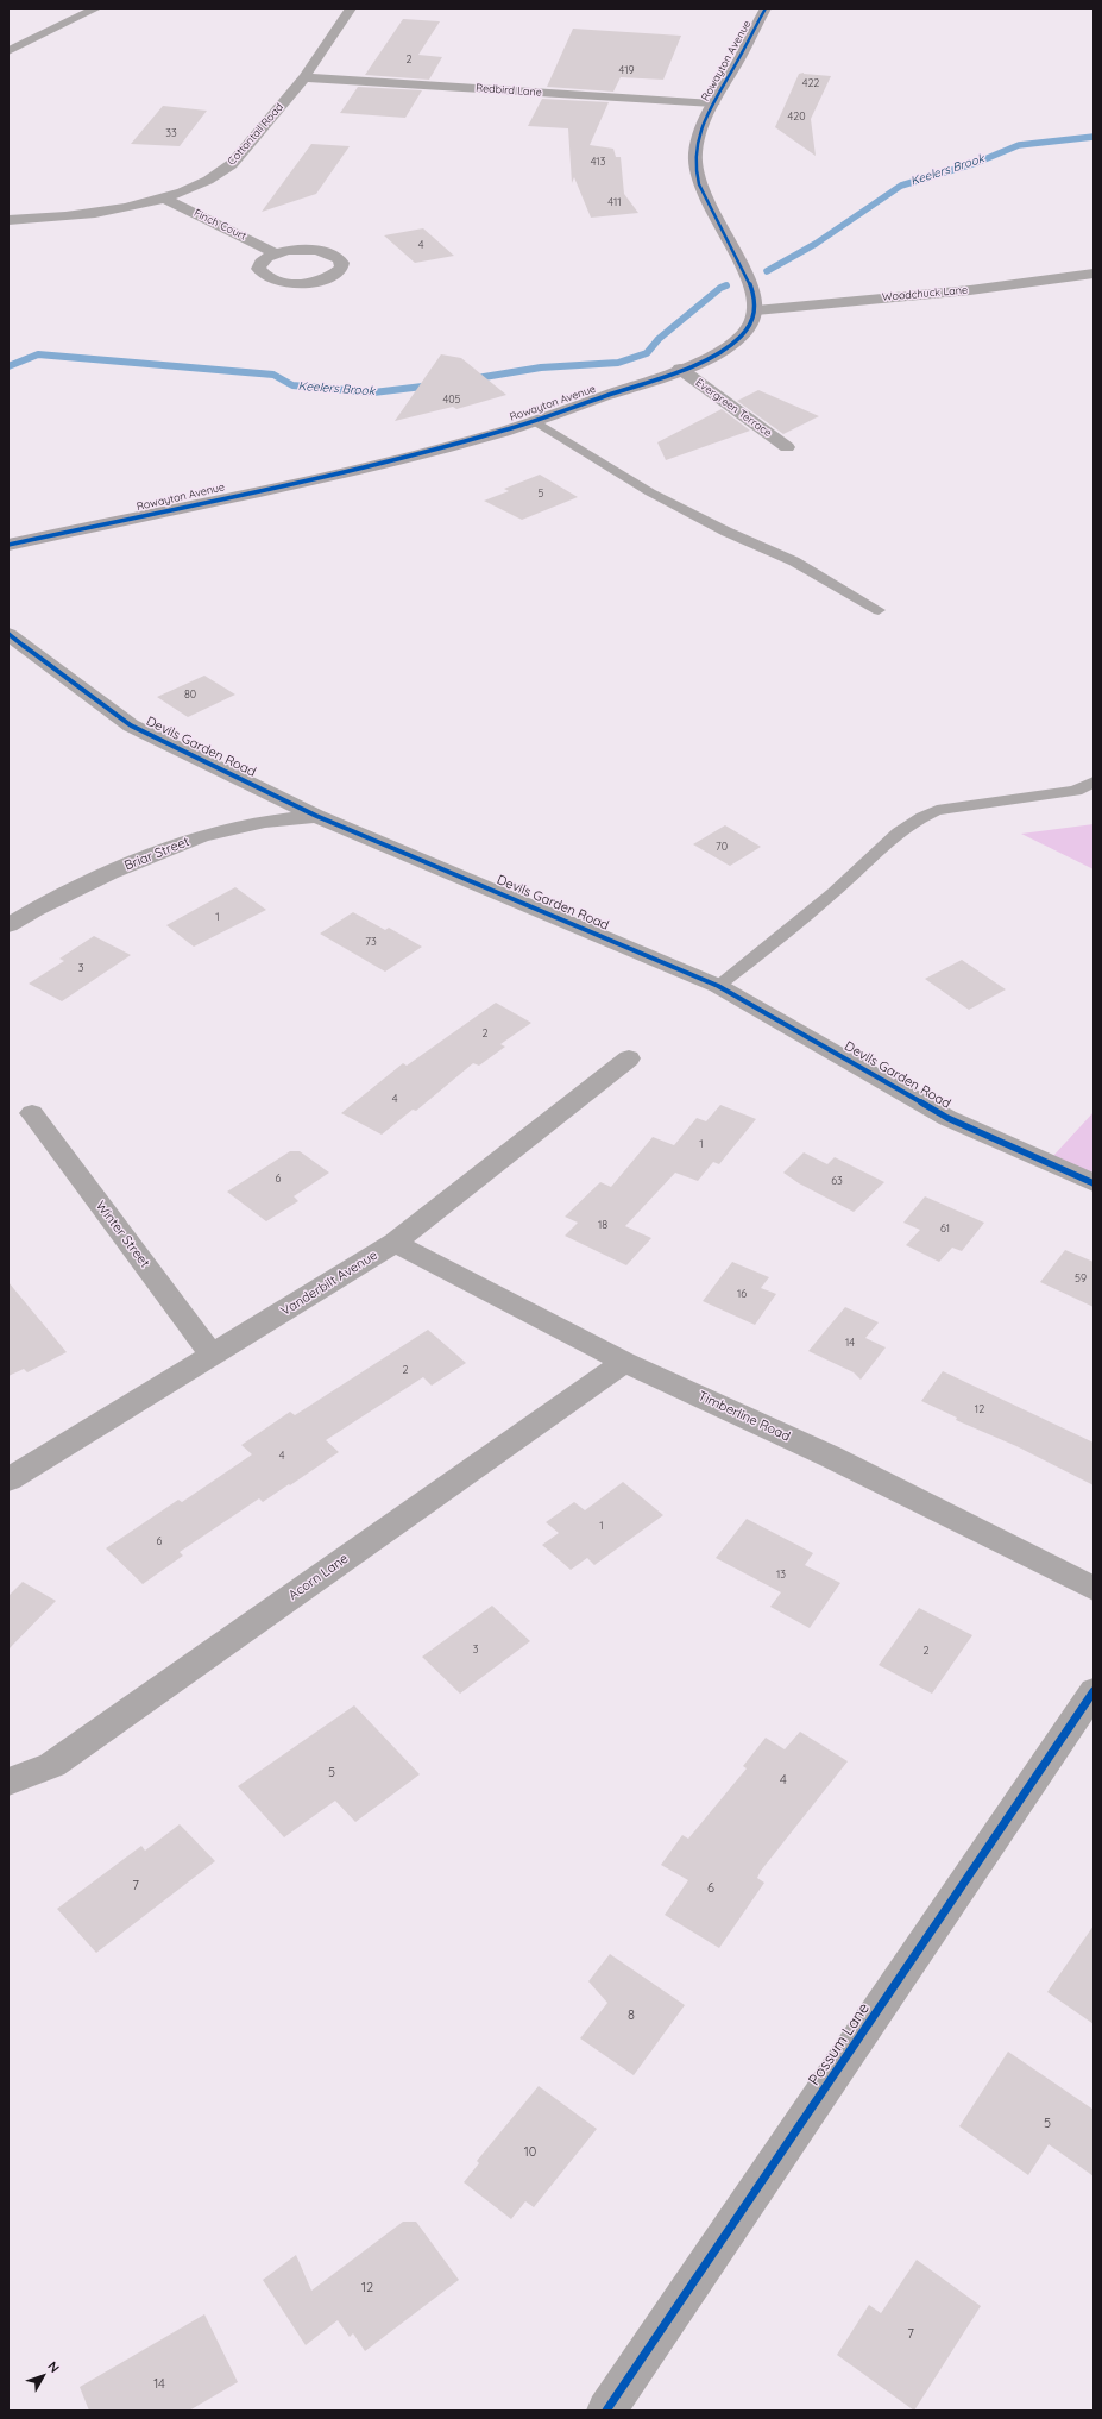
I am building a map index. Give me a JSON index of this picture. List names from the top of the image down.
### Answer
{
  "streets": {
    "street": [
      "Rowayton Avenue",
      "Redbird Lane",
      "Cottontail Road",
      "Finch Court",
      "Woodchuck Lane",
      "Evergreen Terrace",
      "Devils Garden Road",
      "Briar Street",
      "Winter Street",
      "Vanderbilt Avenue",
      "Timberline Road",
      "Acorn Lane",
      "Possum Lane"
    ]
  },
  "crossings": [
    ["Rowayton Avenue", "Redbird Lane"],
    ["Rowayton Avenue", "Woodchuck Lane"],
    ["Rowayton Avenue", "Evergreen Terrace"],
    ["Redbird Lane", "Cottontail Road"],
    ["Cottontail Road", "Finch Court"],
    ["Devils Garden Road", "Briar Street"],
    ["Winter Street", "Vanderbilt Avenue"],
    ["Vanderbilt Avenue", "Timberline Road"],
    ["Timberline Road", "Acorn Lane"]
  ],
  "water": ["Keelers Brook"],
  "house_numbers": [
    "2",
    "419",
    "422",
    "420",
    "33",
    "413",
    "411",
    "4",
    "405",
    "5",
    "80",
    "70",
    "1",
    "73",
    "3",
    "2",
    "4",
    "1",
    "6",
    "63",
    "18",
    "61",
    "59",
    "16",
    "14",
    "2",
    "12",
    "4",
    "1",
    "6",
    "13",
    "3",
    "2",
    "5",
    "4",
    "7",
    "6",
    "8",
    "5",
    "10",
    "12",
    "7",
    "14"
  ],
  "north": "top right"
}
